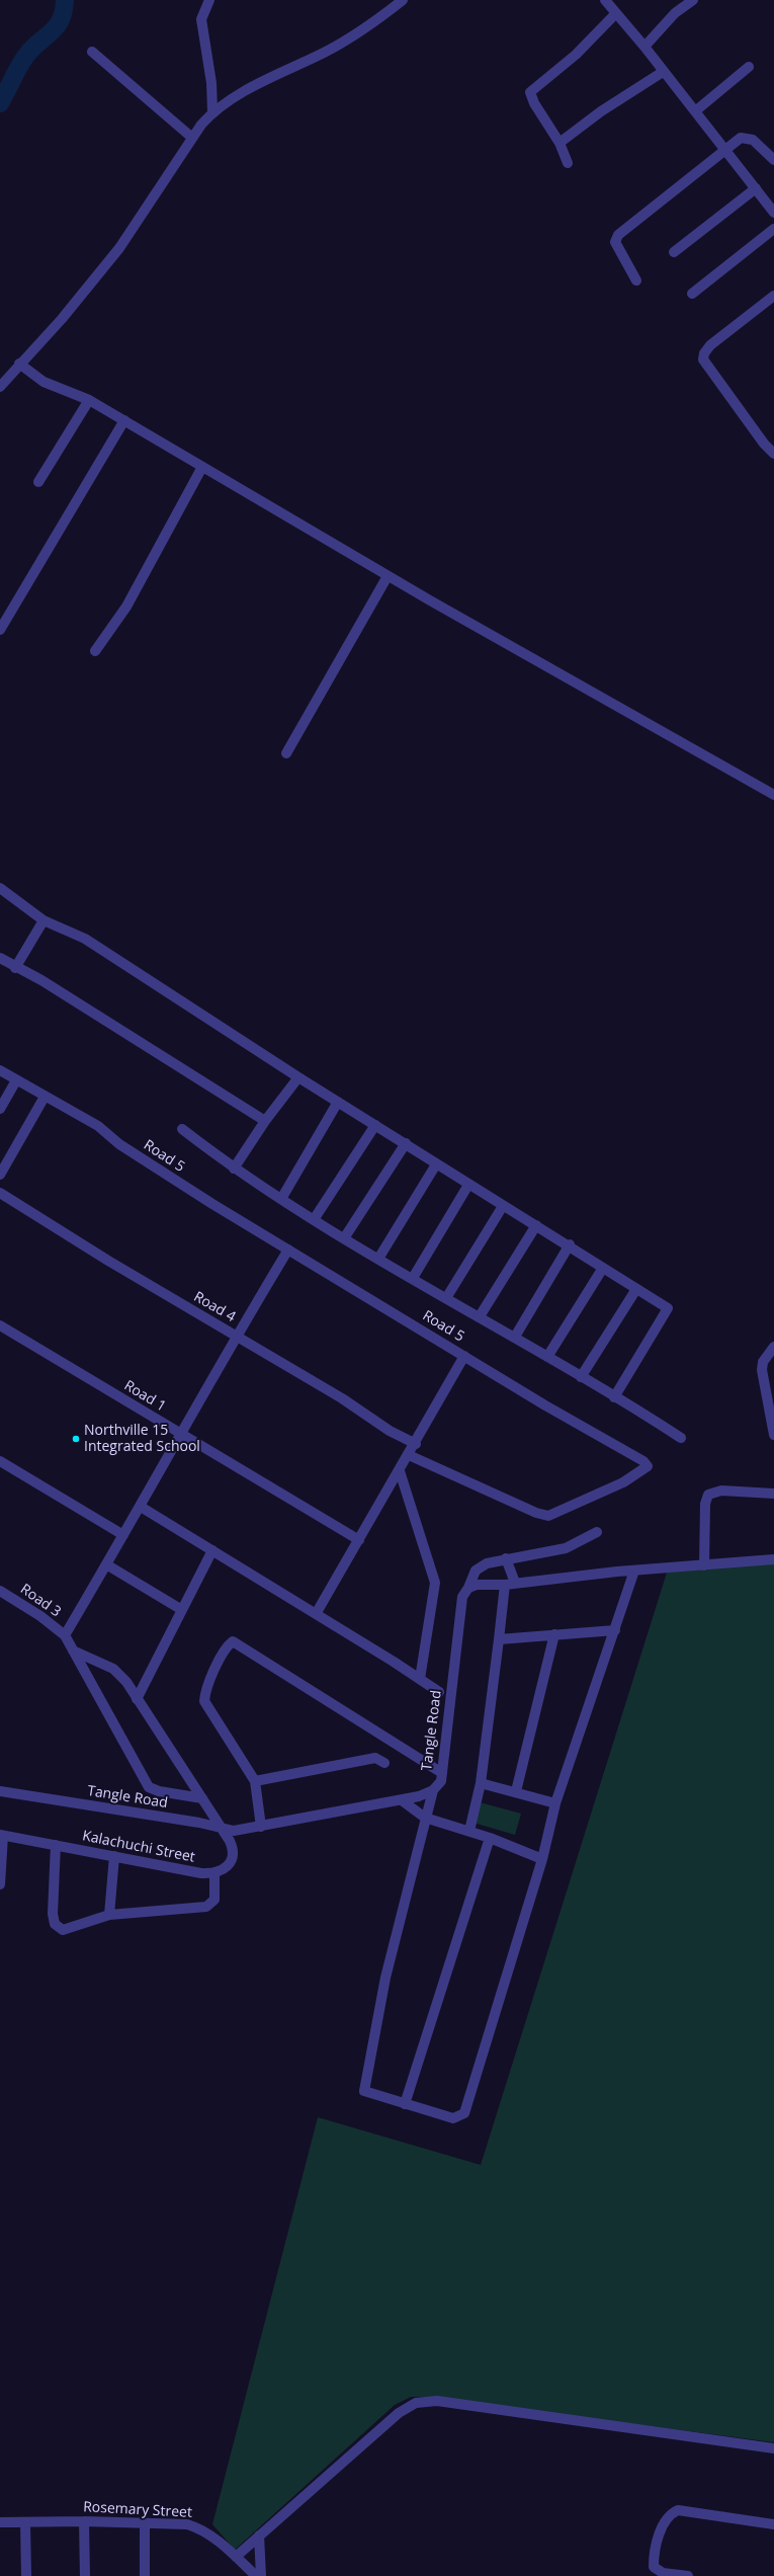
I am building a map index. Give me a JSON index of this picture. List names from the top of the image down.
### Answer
{
  "streets": {
    "street": [
      "Road 5",
      "Road 4",
      "Road 1",
      "Road 3",
      "Tangle Road",
      "Kalachuchi Street",
      "Rosemary Street"
    ]
  },
  "places": ["Northville 15 Integrated School"]
}
